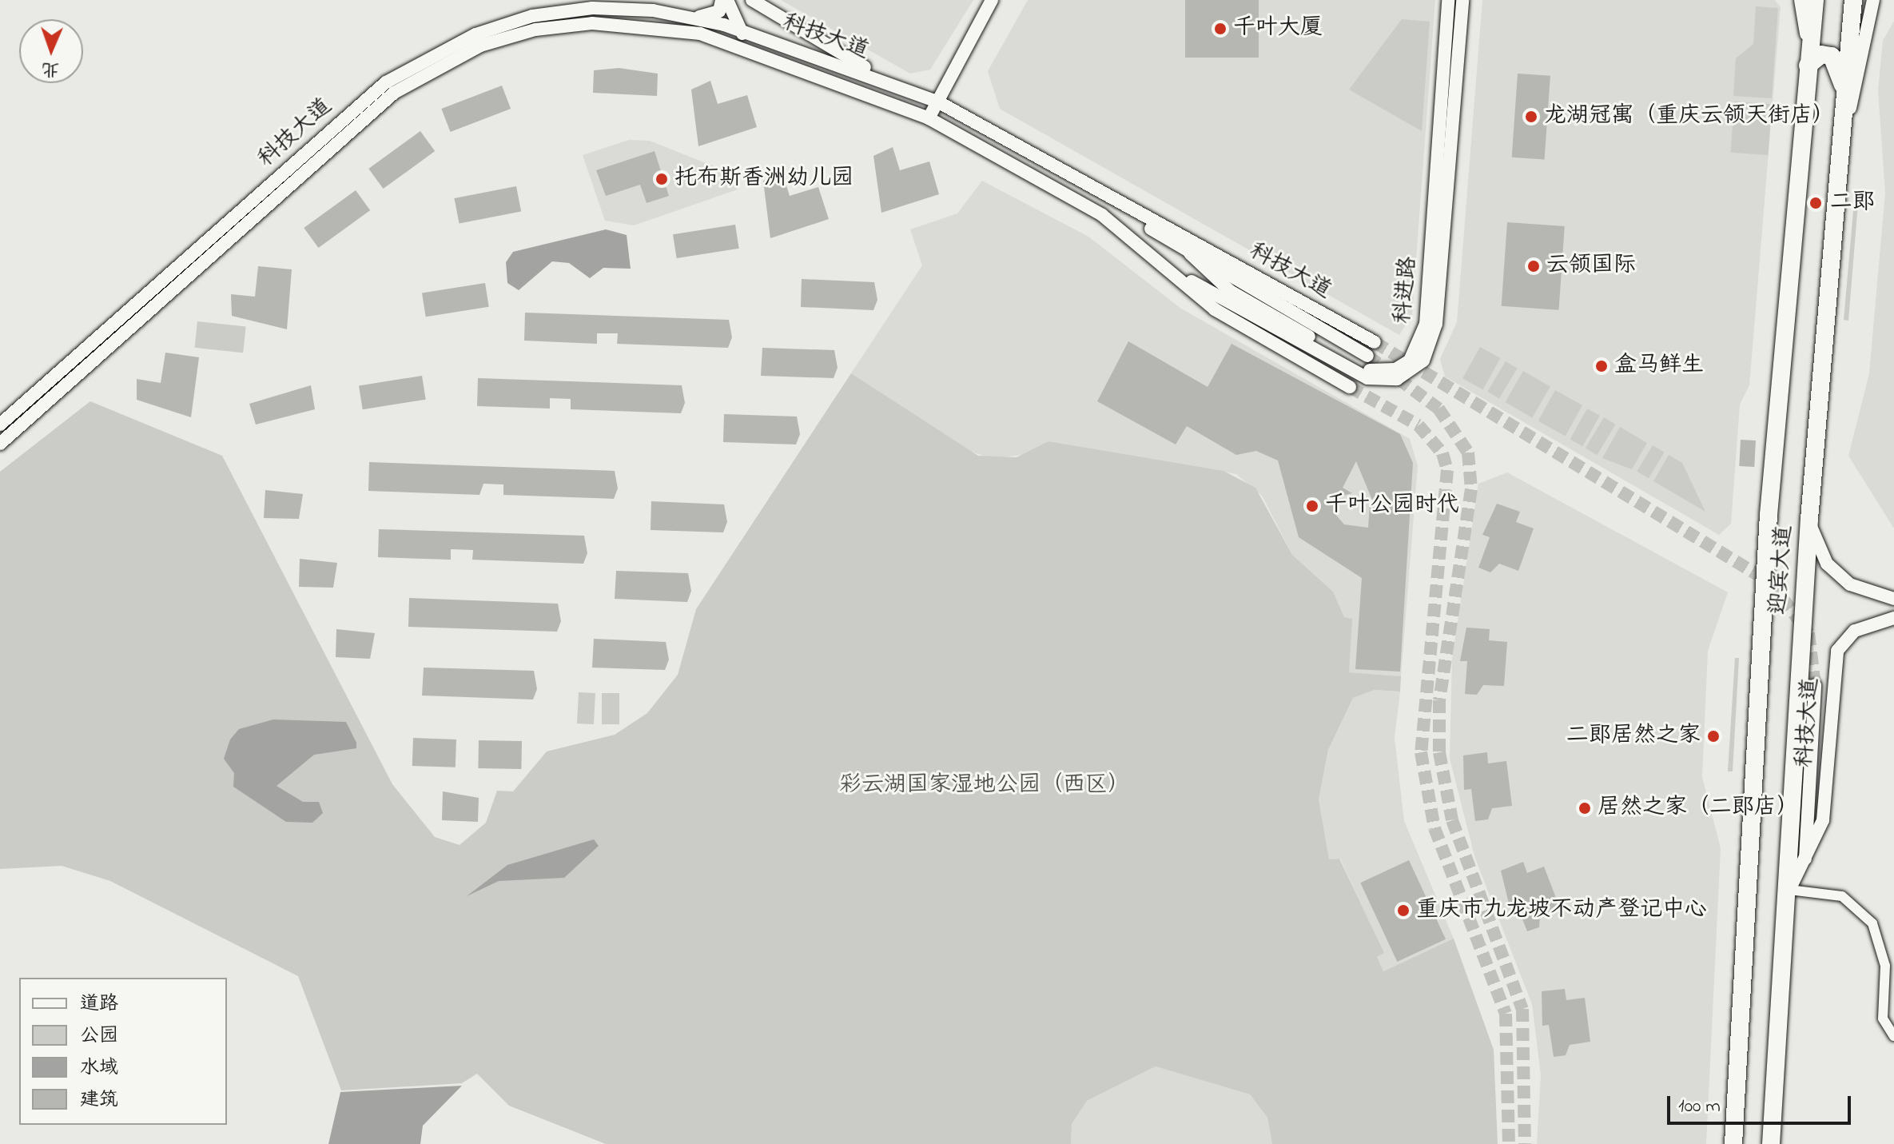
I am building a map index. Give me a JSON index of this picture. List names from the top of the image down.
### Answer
{
  "streets": {
    "highway": ["迎宾大道"],
    "main road": ["科技大道", "科进路"]
  },
  "crossings": [
    ["科技大道", "迎宾大道"]
  ],
  "parks": ["彩云湖国家湿地公园（西区）"],
  "places": [
    "千叶大厦",
    "龙湖冠寓（重庆云领天街店）",
    "托布斯香洲幼儿园",
    "二郎",
    "云领国际",
    "盒马鲜生",
    "千叶公园时代",
    "二郎居然之家",
    "居然之家（二郎店）",
    "重庆市九龙坡不动产登记中心"
  ],
  "legend": [
    "道路",
    "公园",
    "水域",
    "建筑"
  ],
  "scale_bar": "100 m",
  "north": "bottom"
}
